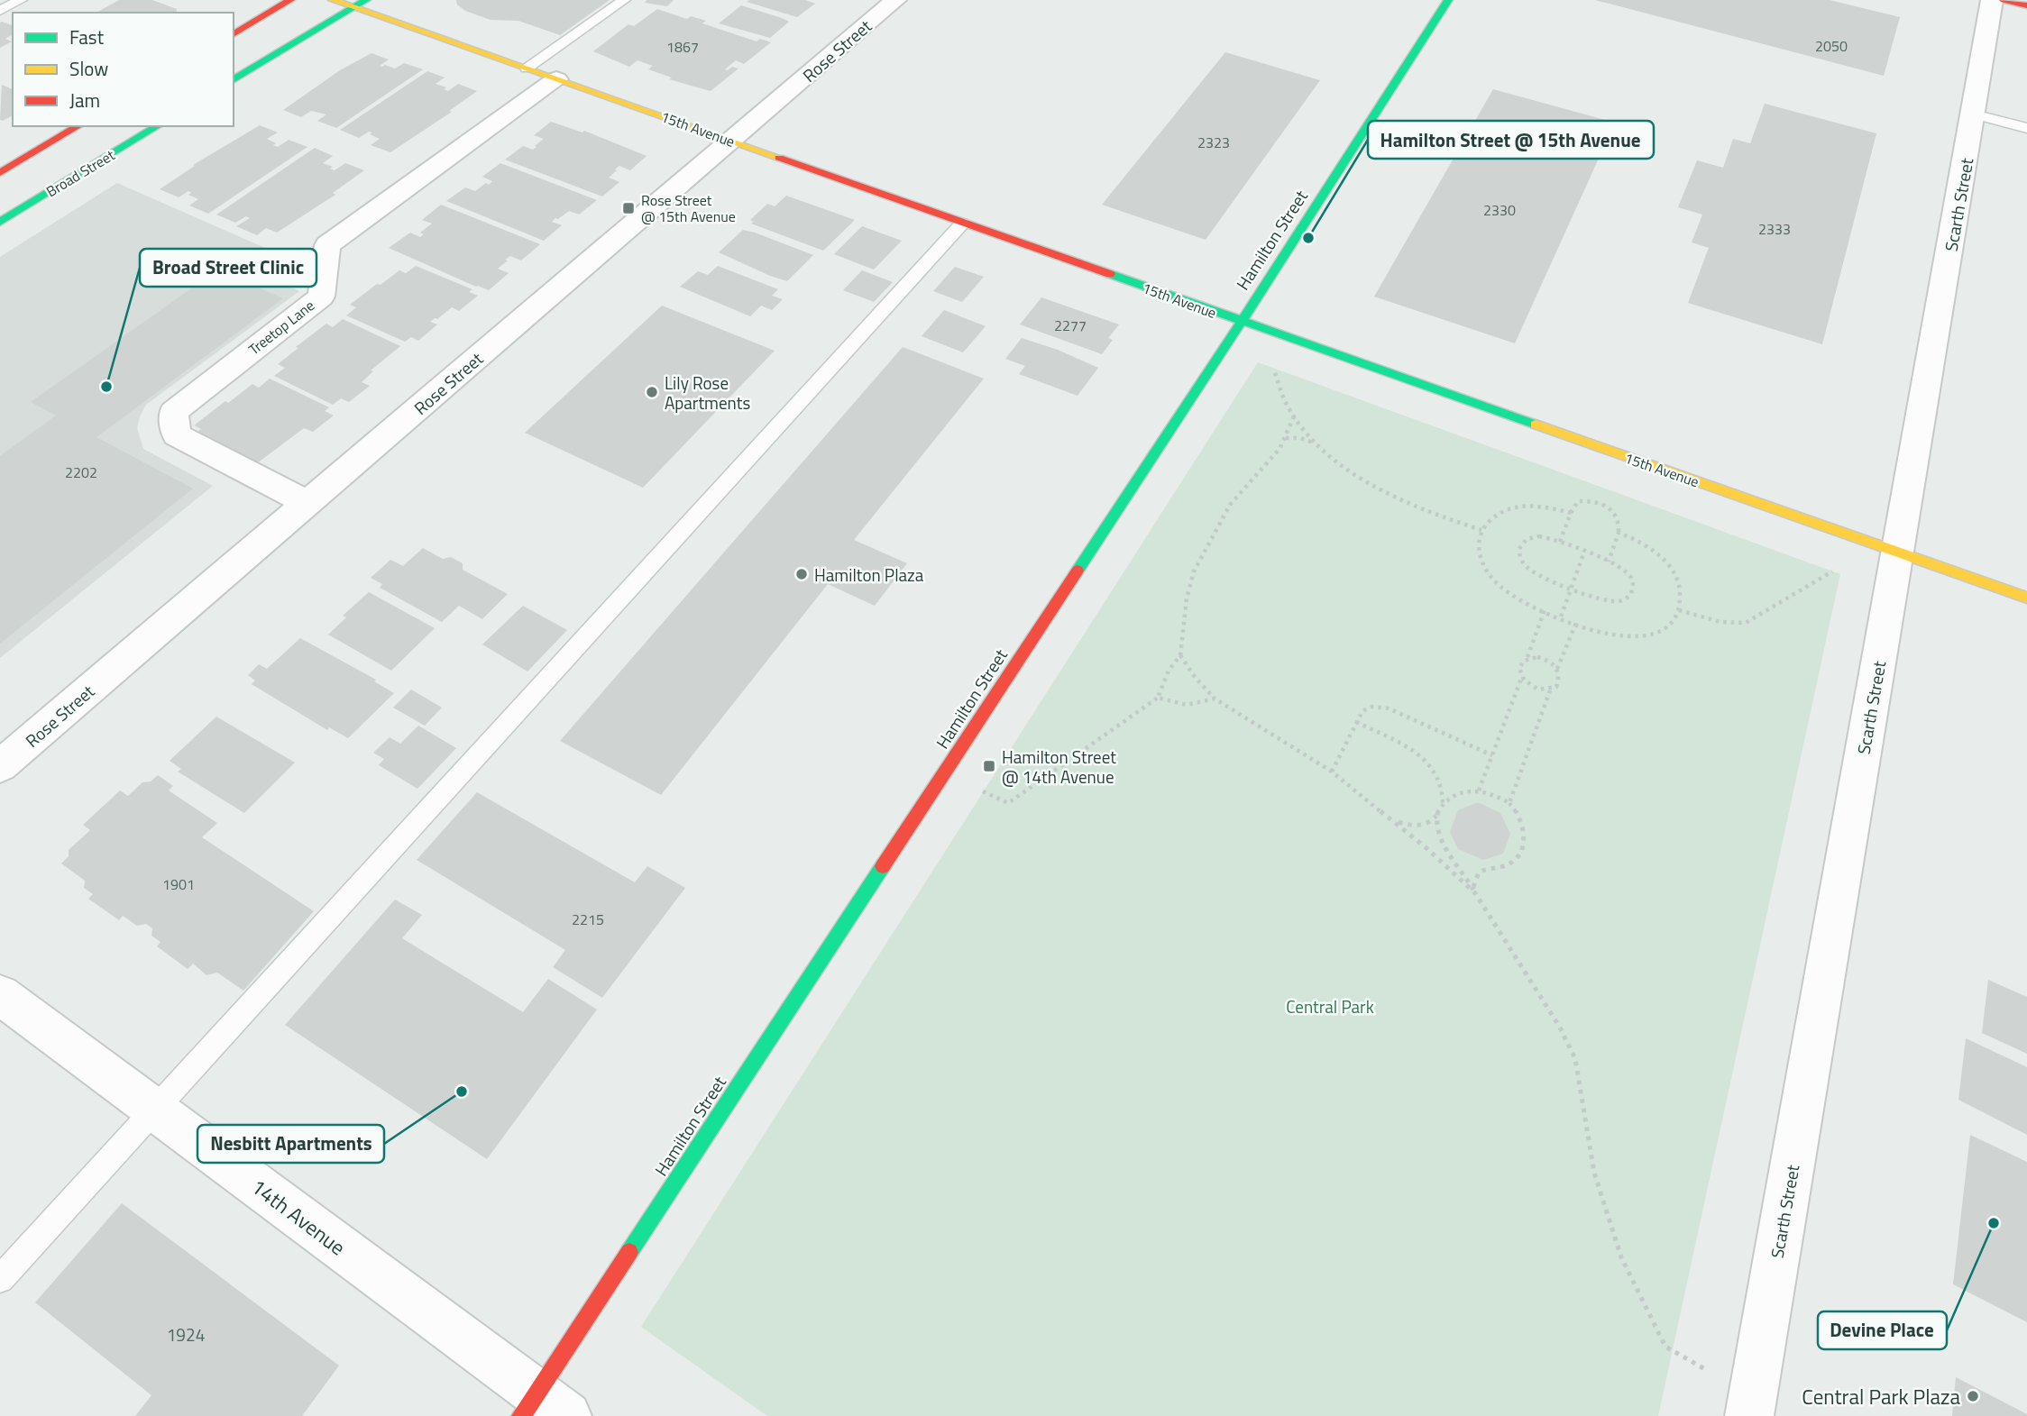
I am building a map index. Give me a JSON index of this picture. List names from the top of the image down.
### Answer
{
  "streets": {
    "street": [
      "Rose Street",
      "15th Avenue",
      "Broad Street",
      "Scarth Street",
      "Hamilton Street",
      "Treetop Lane",
      "14th Avenue"
    ]
  },
  "crossings": [
    ["Rose Street", "15th Avenue"],
    ["Rose Street", "Treetop Lane"],
    ["15th Avenue", "Scarth Street"],
    ["15th Avenue", "Hamilton Street"],
    ["15th Avenue", "Treetop Lane"],
    ["Hamilton Street", "14th Avenue"]
  ],
  "parks": ["Central Park"],
  "places": {
    "transit": ["Rose Street @ 15th Avenue", "Hamilton Street @ 14th Avenue"],
    "other": [
      "Hamilton Street @ 15th Avenue",
      "Broad Street Clinic",
      "Lily Rose Apartments",
      "Hamilton Plaza",
      "Nesbitt Apartments",
      "Devine Place",
      "Central Park Plaza"
    ]
  },
  "house_numbers": [
    "2050",
    "1867",
    "2323",
    "2330",
    "2333",
    "2277",
    "2202",
    "1901",
    "2215",
    "1924"
  ],
  "legend": ["Fast", "Slow", "Jam"]
}
